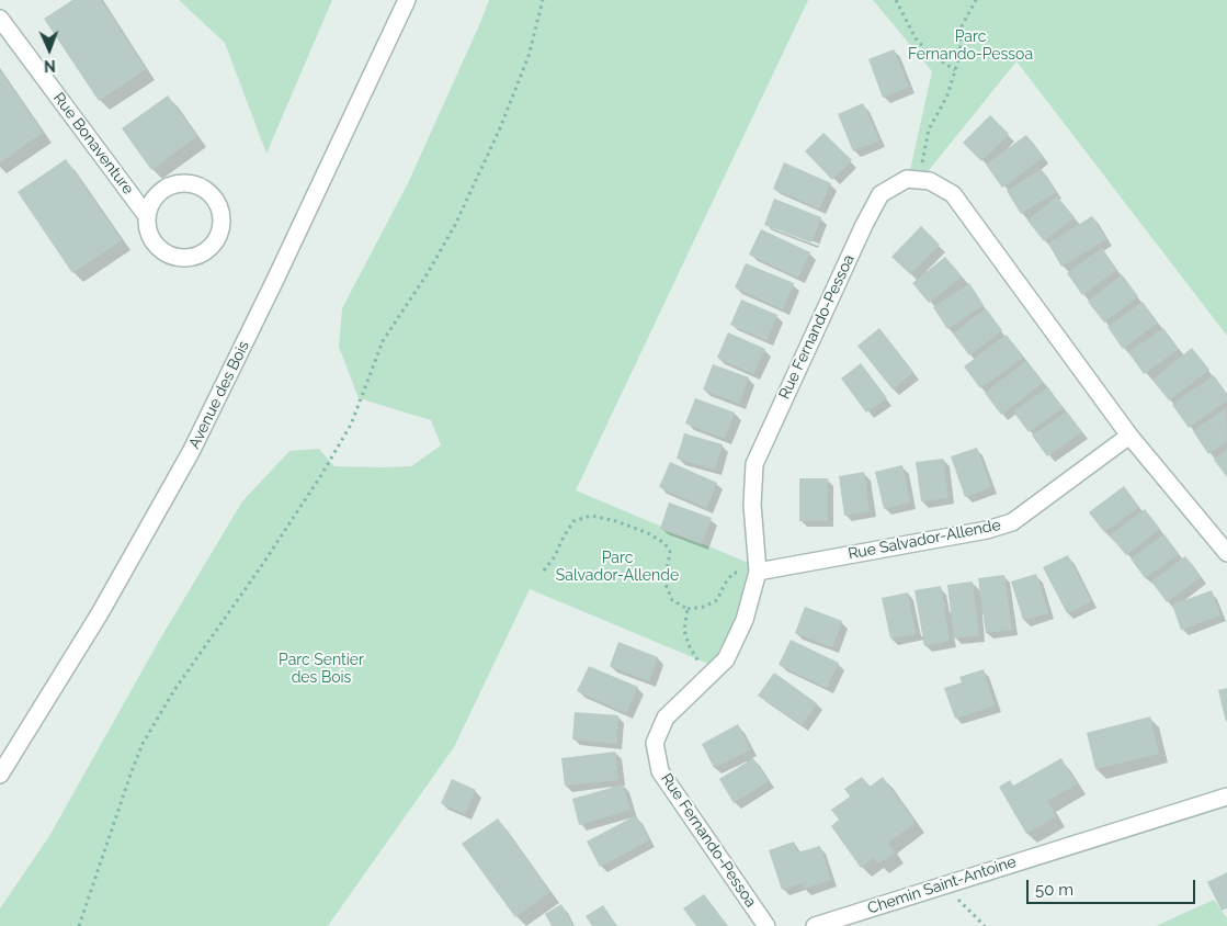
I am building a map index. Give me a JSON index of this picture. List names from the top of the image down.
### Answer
{
  "streets": {
    "street": [
      "Rue Bonaventure",
      "Rue Fernando-Pessoa",
      "Avenue des Bois",
      "Rue Salvador-Allende",
      "Chemin Saint-Antoine"
    ]
  },
  "crossings": [
    ["Rue Fernando-Pessoa", "Rue Salvador-Allende"]
  ],
  "parks": ["Parc Fernando-Pessoa", "Parc Salvador-Allende", "Parc Sentier des Bois"],
  "scale_bar": "50 m",
  "north": "bottom"
}
